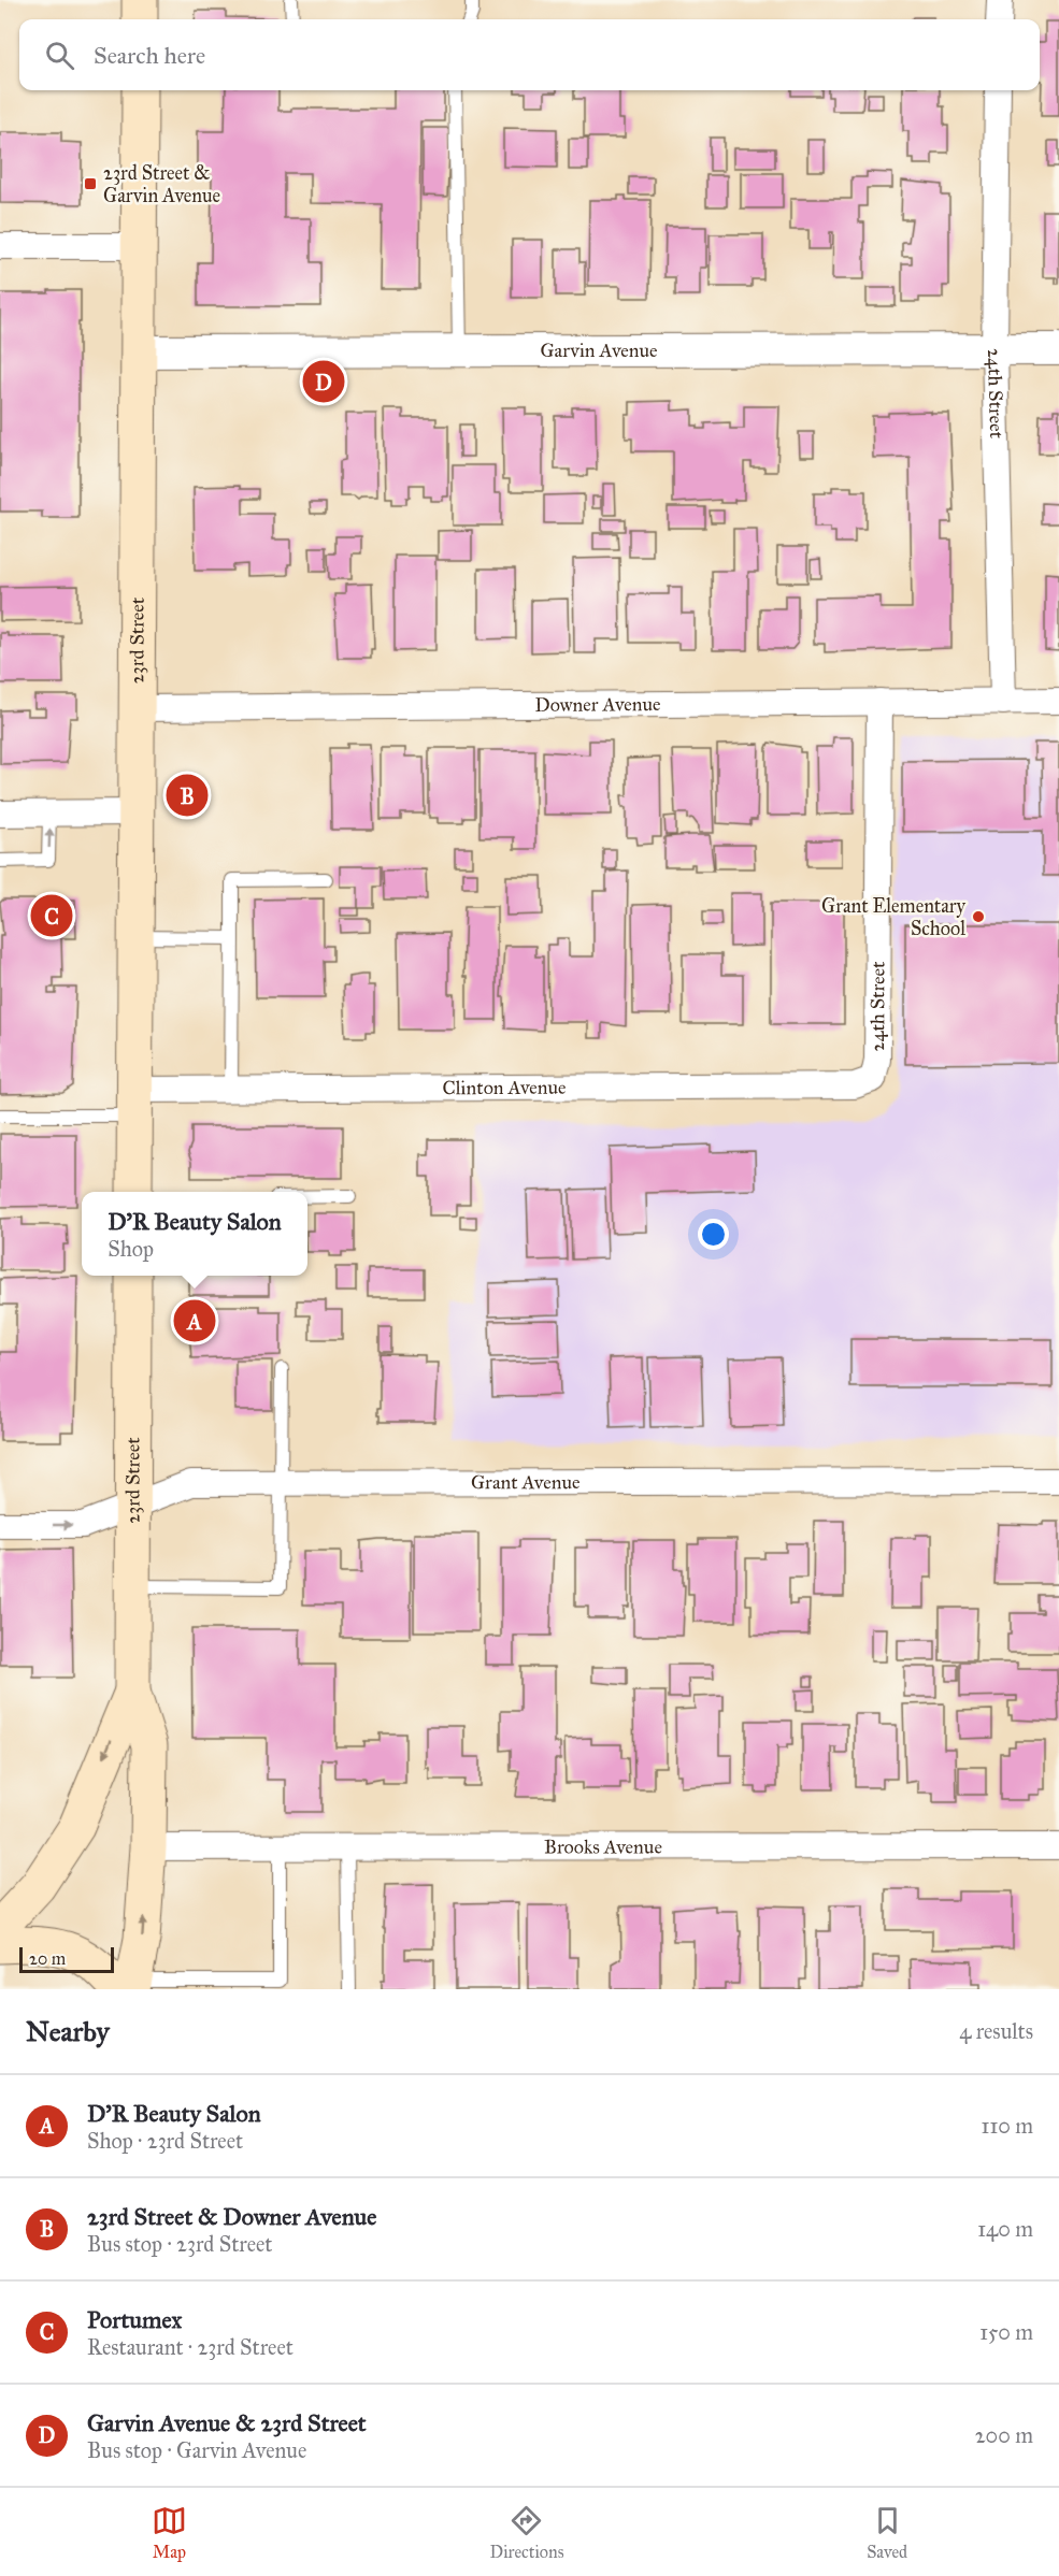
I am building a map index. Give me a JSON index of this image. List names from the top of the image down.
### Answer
{
  "streets": {
    "main road": ["23rd Street"],
    "street": [
      "Garvin Avenue",
      "24th Street",
      "Downer Avenue",
      "Clinton Avenue",
      "Grant Avenue",
      "Brooks Avenue"
    ]
  },
  "crossings": [
    ["Garvin Avenue", "24th Street"],
    ["Garvin Avenue", "23rd Street"],
    ["24th Street", "Downer Avenue"],
    ["24th Street", "Clinton Avenue"],
    ["23rd Street", "Downer Avenue"],
    ["23rd Street", "Clinton Avenue"],
    ["23rd Street", "Grant Avenue"],
    ["23rd Street", "Brooks Avenue"]
  ],
  "places": {
    "transit": ["23rd Street & Garvin Avenue"],
    "other": ["Grant Elementary School"]
  },
  "scale_bar": "20 m",
  "page": {
    "search": "Search here",
    "pins": [
      "D",
      "B",
      "C",
      "A"
    ],
    "popup": ["D’R Beauty Salon", "Shop"],
    "scale": "20 m",
    "heading": ["Nearby", "4 results"],
    "list": [
      {
        "mark": "A",
        "name": "D’R Beauty Salon",
        "note": "Shop · 23rd Street",
        "value": "110 m"
      },
      {
        "mark": "B",
        "name": "23rd Street & Downer Avenue",
        "note": "Bus stop · 23rd Street",
        "value": "140 m"
      },
      {
        "mark": "C",
        "name": "Portumex",
        "note": "Restaurant · 23rd Street",
        "value": "150 m"
      },
      {
        "mark": "D",
        "name": "Garvin Avenue & 23rd Street",
        "note": "Bus stop · Garvin Avenue",
        "value": "200 m"
      }
    ],
    "nav": ["Map", "Directions", "Saved"]
  }
}
